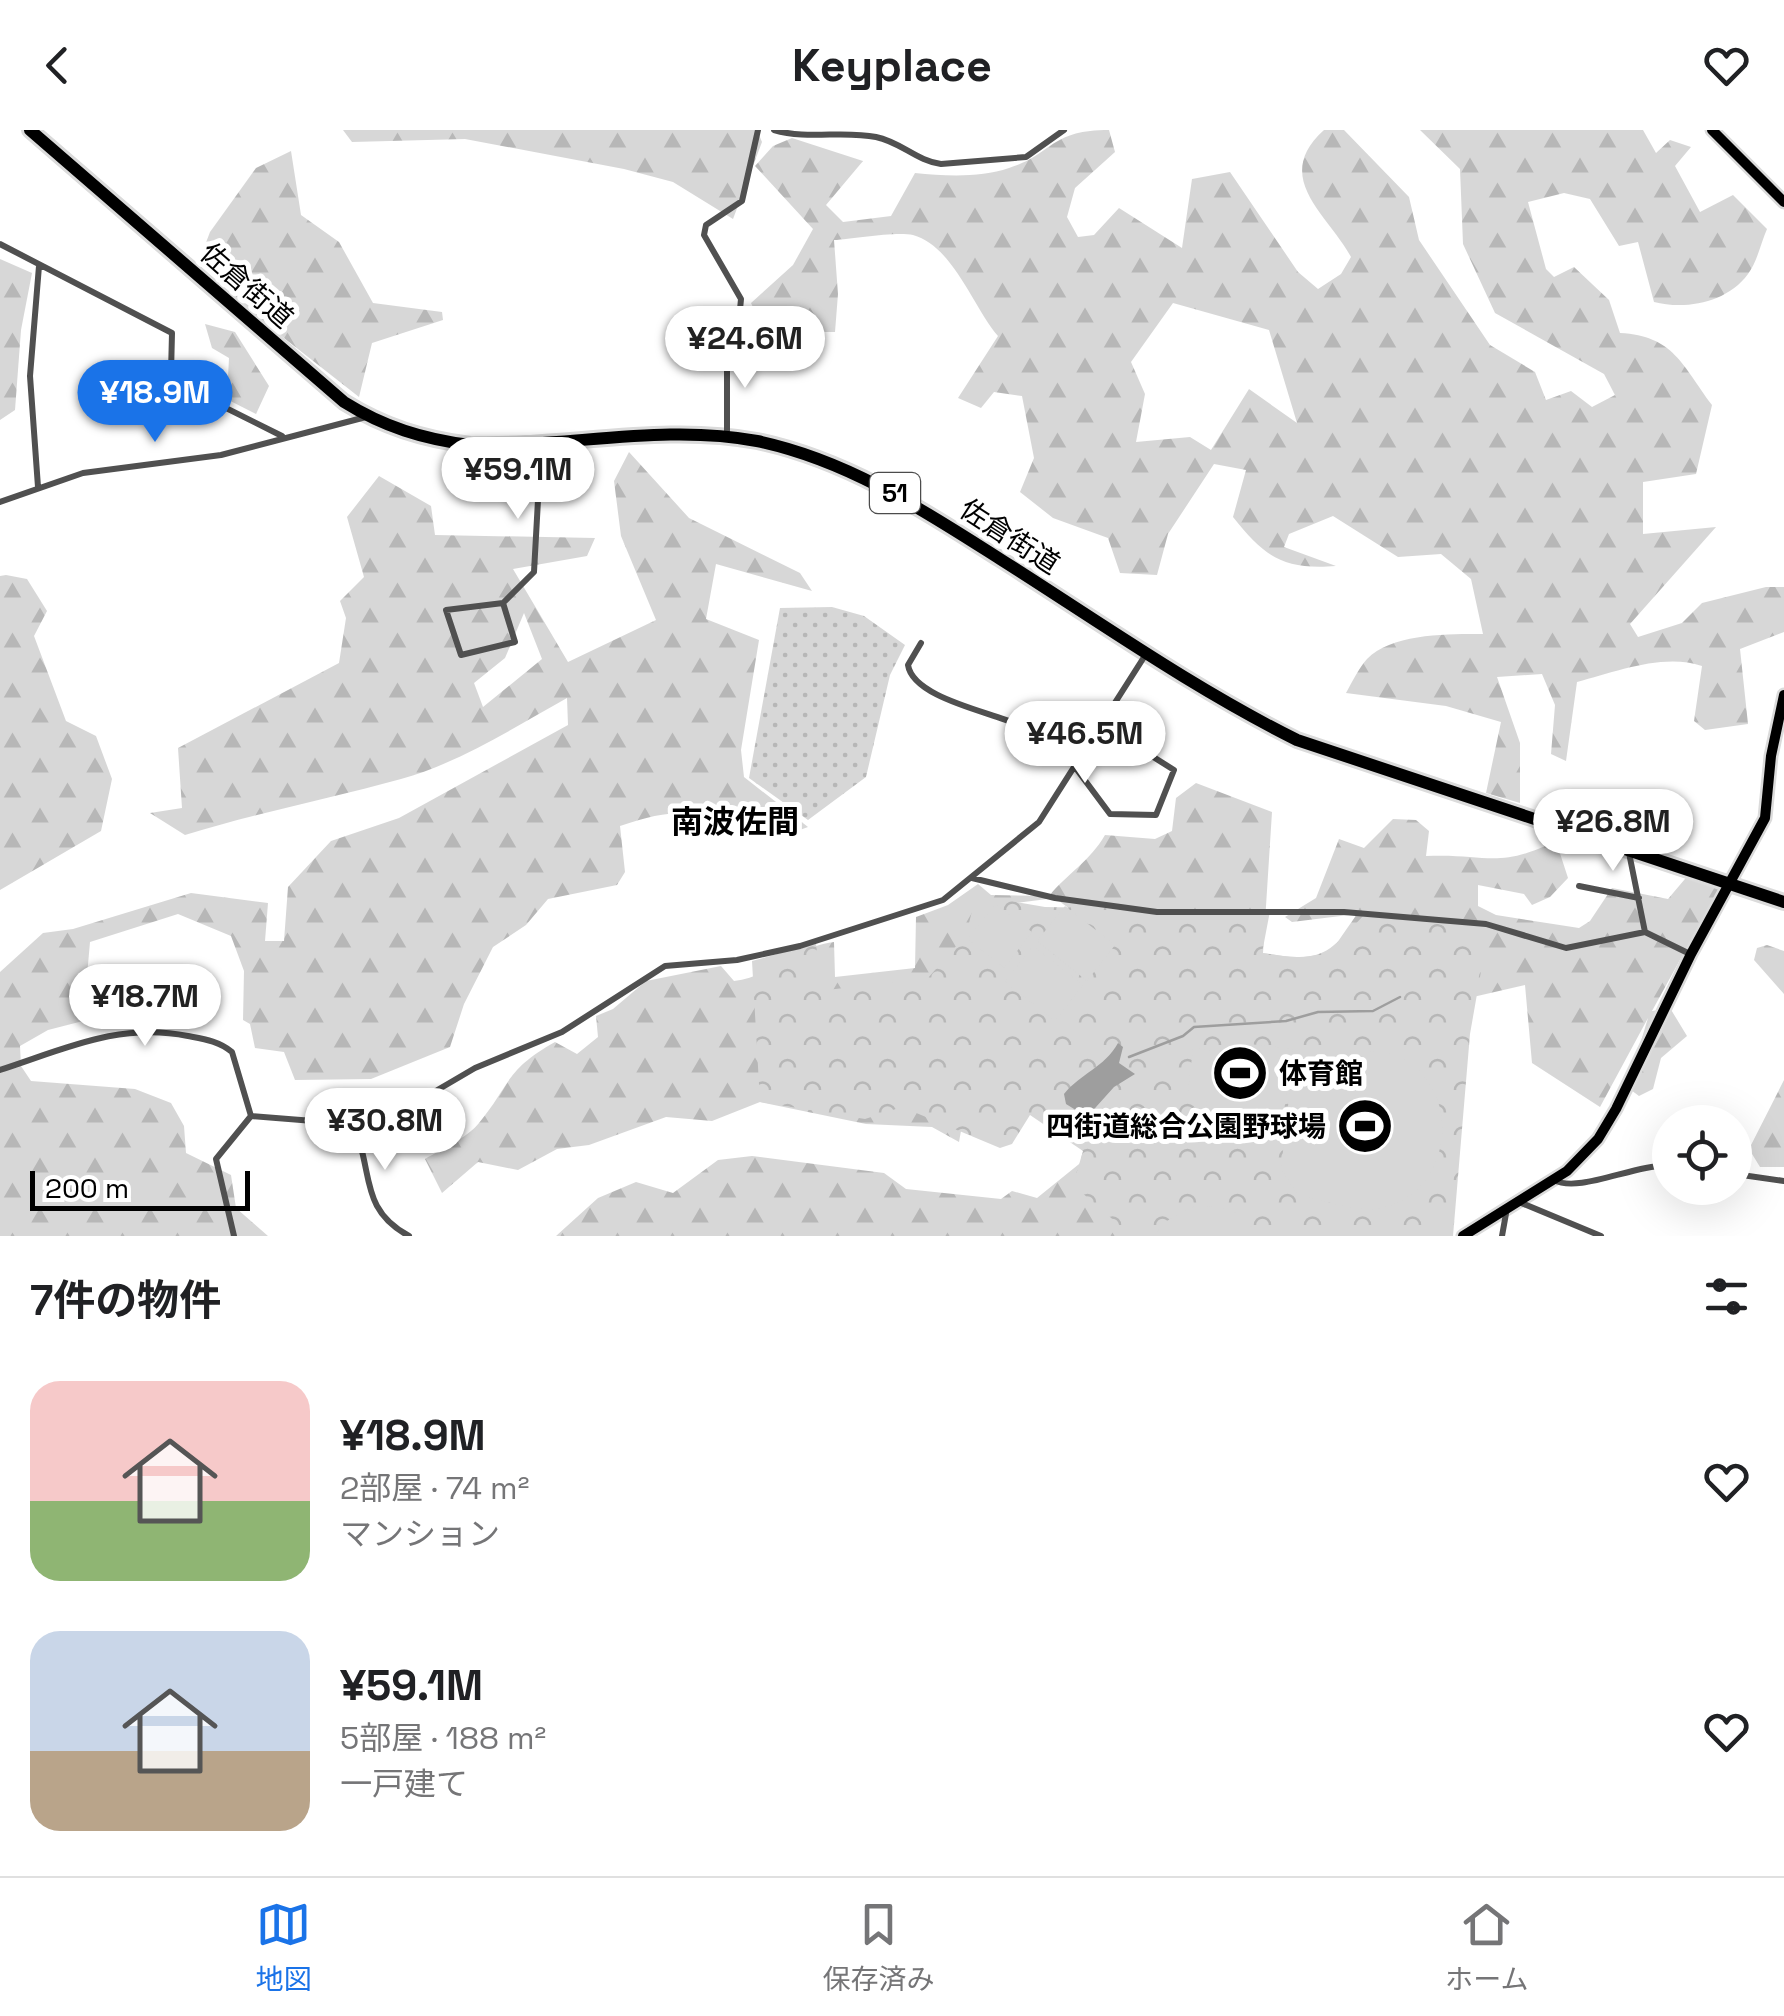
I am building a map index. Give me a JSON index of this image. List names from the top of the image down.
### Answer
{
  "streets": {
    "highway": ["佐倉街道", "51"]
  },
  "districts": ["南波佐間"],
  "places": {
    "sports": ["体育館", "四街道総合公園野球場"]
  },
  "scale_bar": "200 m",
  "page": {
    "header": "Keyplace",
    "price": [
      "¥24.6M",
      "¥18.9M",
      "¥59.1M",
      "¥46.5M",
      "¥26.8M",
      "¥18.7M",
      "¥30.8M"
    ],
    "scale": "200 m",
    "heading": "7件の物件",
    "list": [
      {
        "name": "¥18.9M",
        "note": "2部屋 · 74 m² · マンション"
      },
      {
        "name": "¥59.1M",
        "note": "5部屋 · 188 m² · 一戸建て"
      }
    ],
    "tabs": ["地図", "保存済み", "ホーム"]
  }
}
